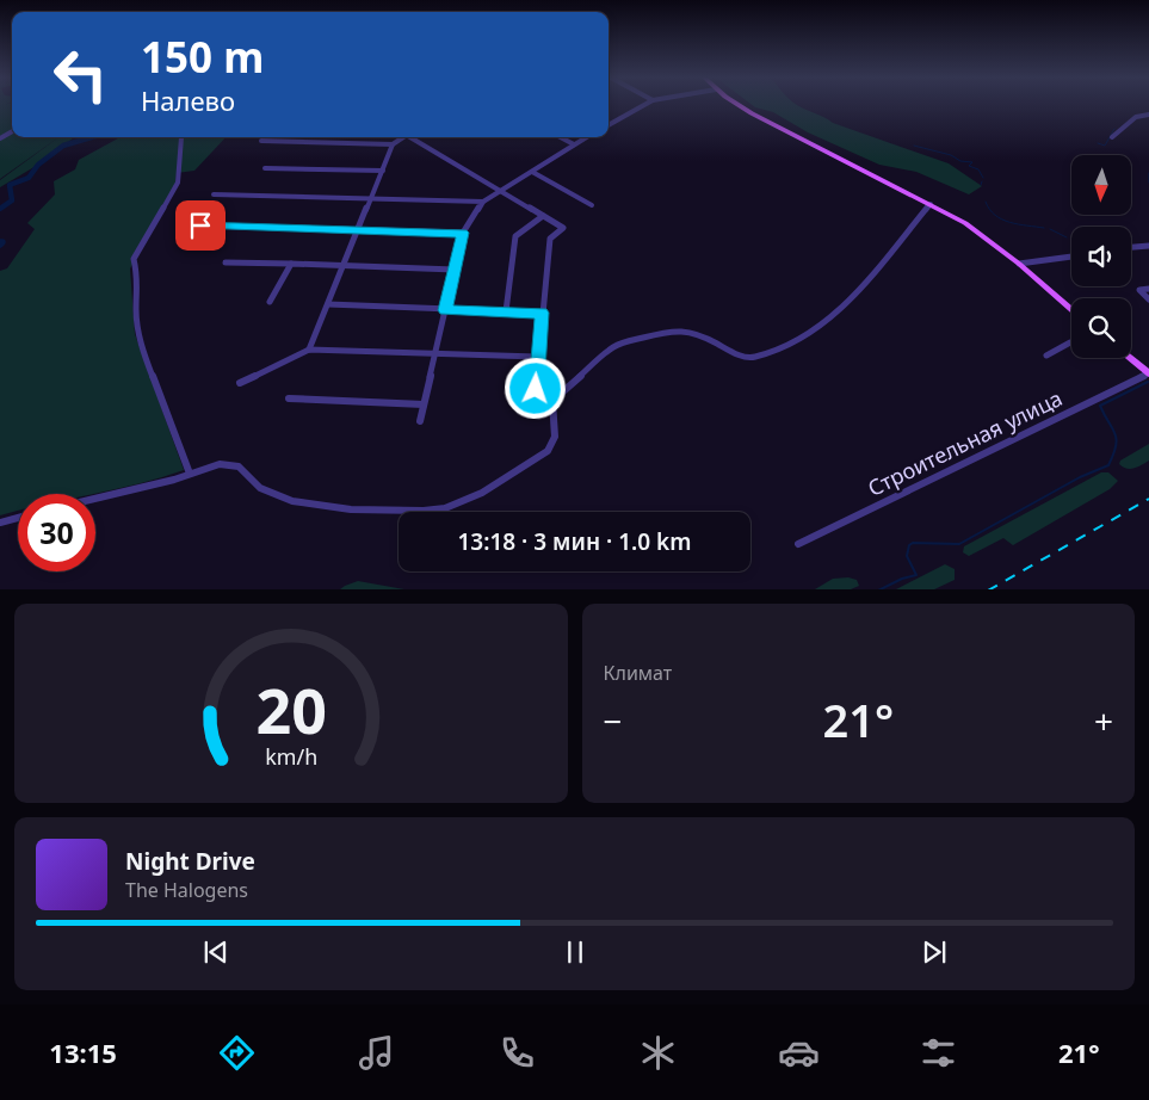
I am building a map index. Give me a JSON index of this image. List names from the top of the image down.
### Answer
{
  "streets": {
    "street": ["Строительная улица"]
  },
  "north": "bottom",
  "page": {
    "turn": ["150 m", "Налево"],
    "limit": "30",
    "trip": "13:18 · 3 мин · 1.0 km",
    "tile": "Климат",
    "heat": ["−", "21°", "+"],
    "song": ["Night Drive", "The Halogens"],
    "tabs": ["13:15", "21°"],
    "gauge": ["20", "km/h"]
  }
}
